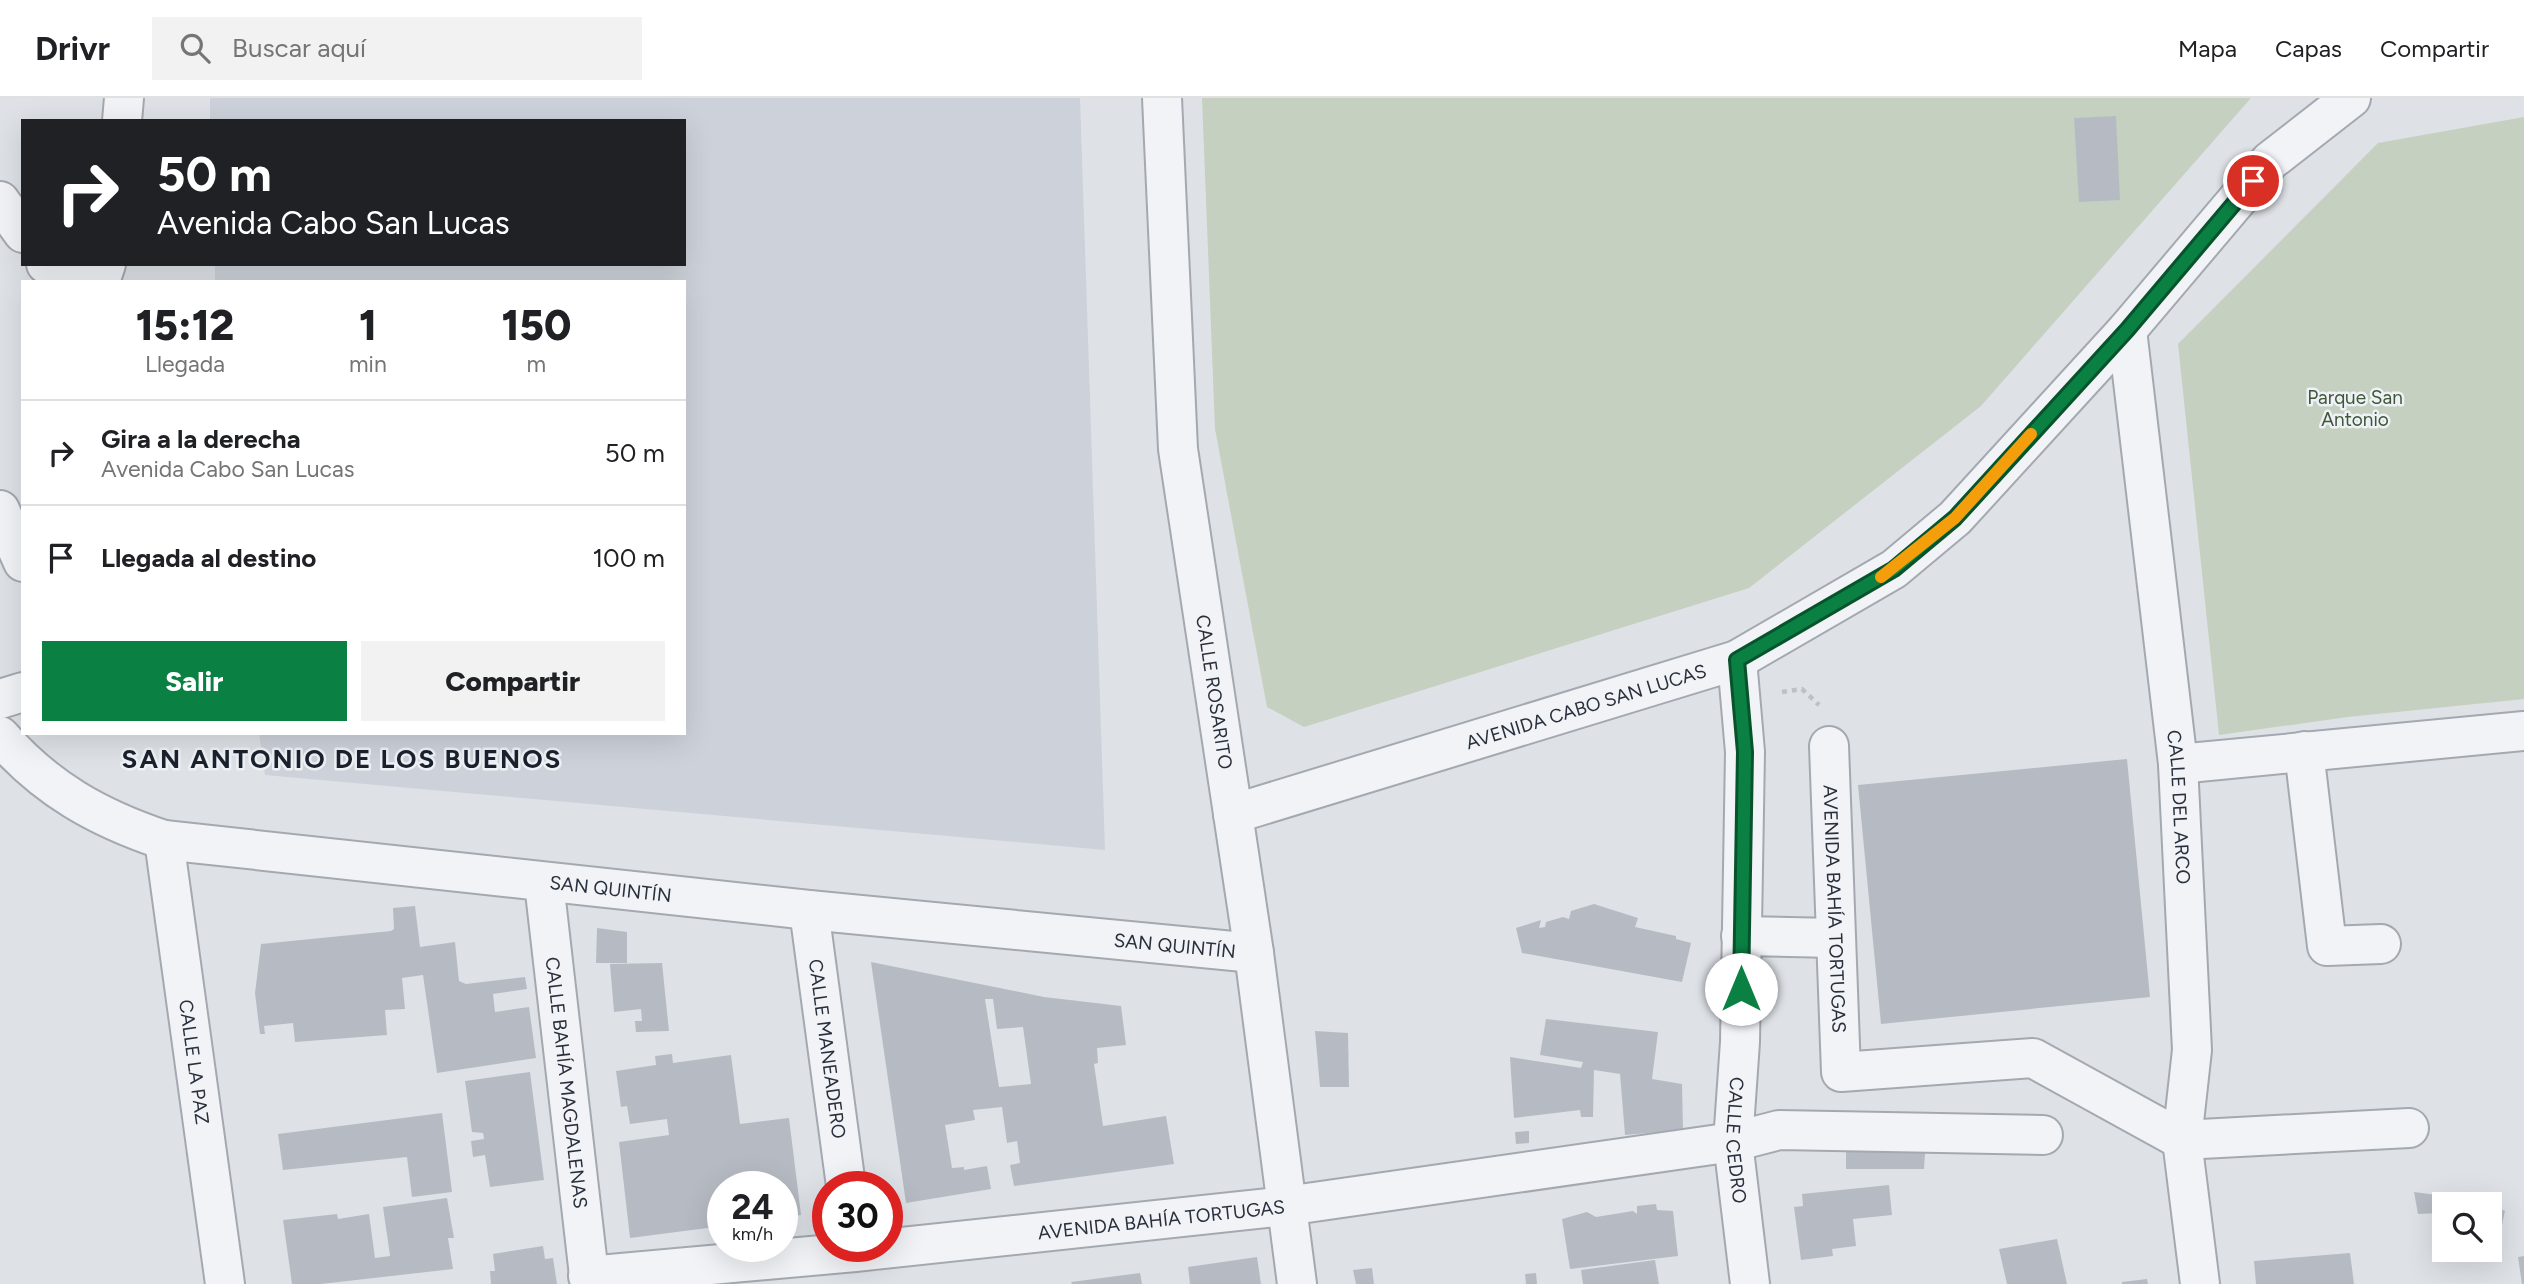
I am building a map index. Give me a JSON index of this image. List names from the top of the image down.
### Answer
{
  "streets": {
    "street": [
      "CALLE ROSARITO",
      "AVENIDA CABO SAN LUCAS",
      "CALLE DEL ARCO",
      "SAN QUINTÍN",
      "AVENIDA BAHÍA TORTUGAS",
      "CALLE MANEADERO",
      "CALLE LA PAZ",
      "CALLE BAHÍA MAGDALENAS",
      "CALLE CEDRO"
    ]
  },
  "crossings": [
    ["CALLE ROSARITO", "AVENIDA CABO SAN LUCAS"],
    ["CALLE ROSARITO", "SAN QUINTÍN"],
    ["CALLE ROSARITO", "AVENIDA BAHÍA TORTUGAS"],
    ["AVENIDA CABO SAN LUCAS", "CALLE DEL ARCO"],
    ["AVENIDA CABO SAN LUCAS", "CALLE CEDRO"],
    ["CALLE DEL ARCO", "AVENIDA BAHÍA TORTUGAS"],
    ["SAN QUINTÍN", "CALLE MANEADERO"],
    ["SAN QUINTÍN", "CALLE LA PAZ"],
    ["SAN QUINTÍN", "CALLE BAHÍA MAGDALENAS"],
    ["AVENIDA BAHÍA TORTUGAS", "CALLE BAHÍA MAGDALENAS"],
    ["AVENIDA BAHÍA TORTUGAS", "CALLE CEDRO"]
  ],
  "districts": ["SAN ANTONIO DE LOS BUENOS"],
  "parks": ["Parque San Antonio"],
  "page": {
    "header": "Drivr",
    "search": "Buscar aquí",
    "nav": ["Mapa", "Capas", "Compartir"],
    "turn": ["50 m", "Avenida Cabo San Lucas"],
    "eta": [
      "15:12",
      "Llegada",
      "1",
      "min",
      "150",
      "m"
    ],
    "list": [
      {
        "name": "Gira a la derecha",
        "note": "Avenida Cabo San Lucas",
        "value": "50 m"
      },
      {
        "name": "Llegada al destino",
        "value": "100 m"
      }
    ],
    "buttons": ["Salir", "Compartir"],
    "speed": "24 km/h",
    "limit": "30"
  }
}
